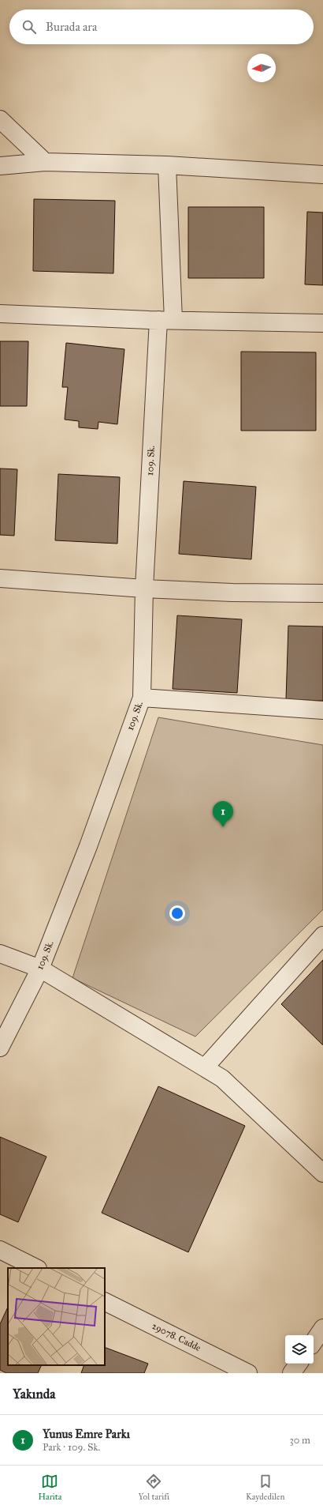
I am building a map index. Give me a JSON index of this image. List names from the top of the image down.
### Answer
{
  "streets": {
    "street": ["109. Sk.", "29078. Cadde"]
  },
  "north": "left",
  "page": {
    "search": "Burada ara",
    "pins": "1",
    "heading": "Yakında",
    "list": [
      {
        "mark": "1",
        "name": "Yunus Emre Parkı",
        "note": "Park · 109. Sk.",
        "value": "30 m"
      }
    ],
    "nav": ["Harita", "Yol tarifi", "Kaydedilen"]
  }
}
